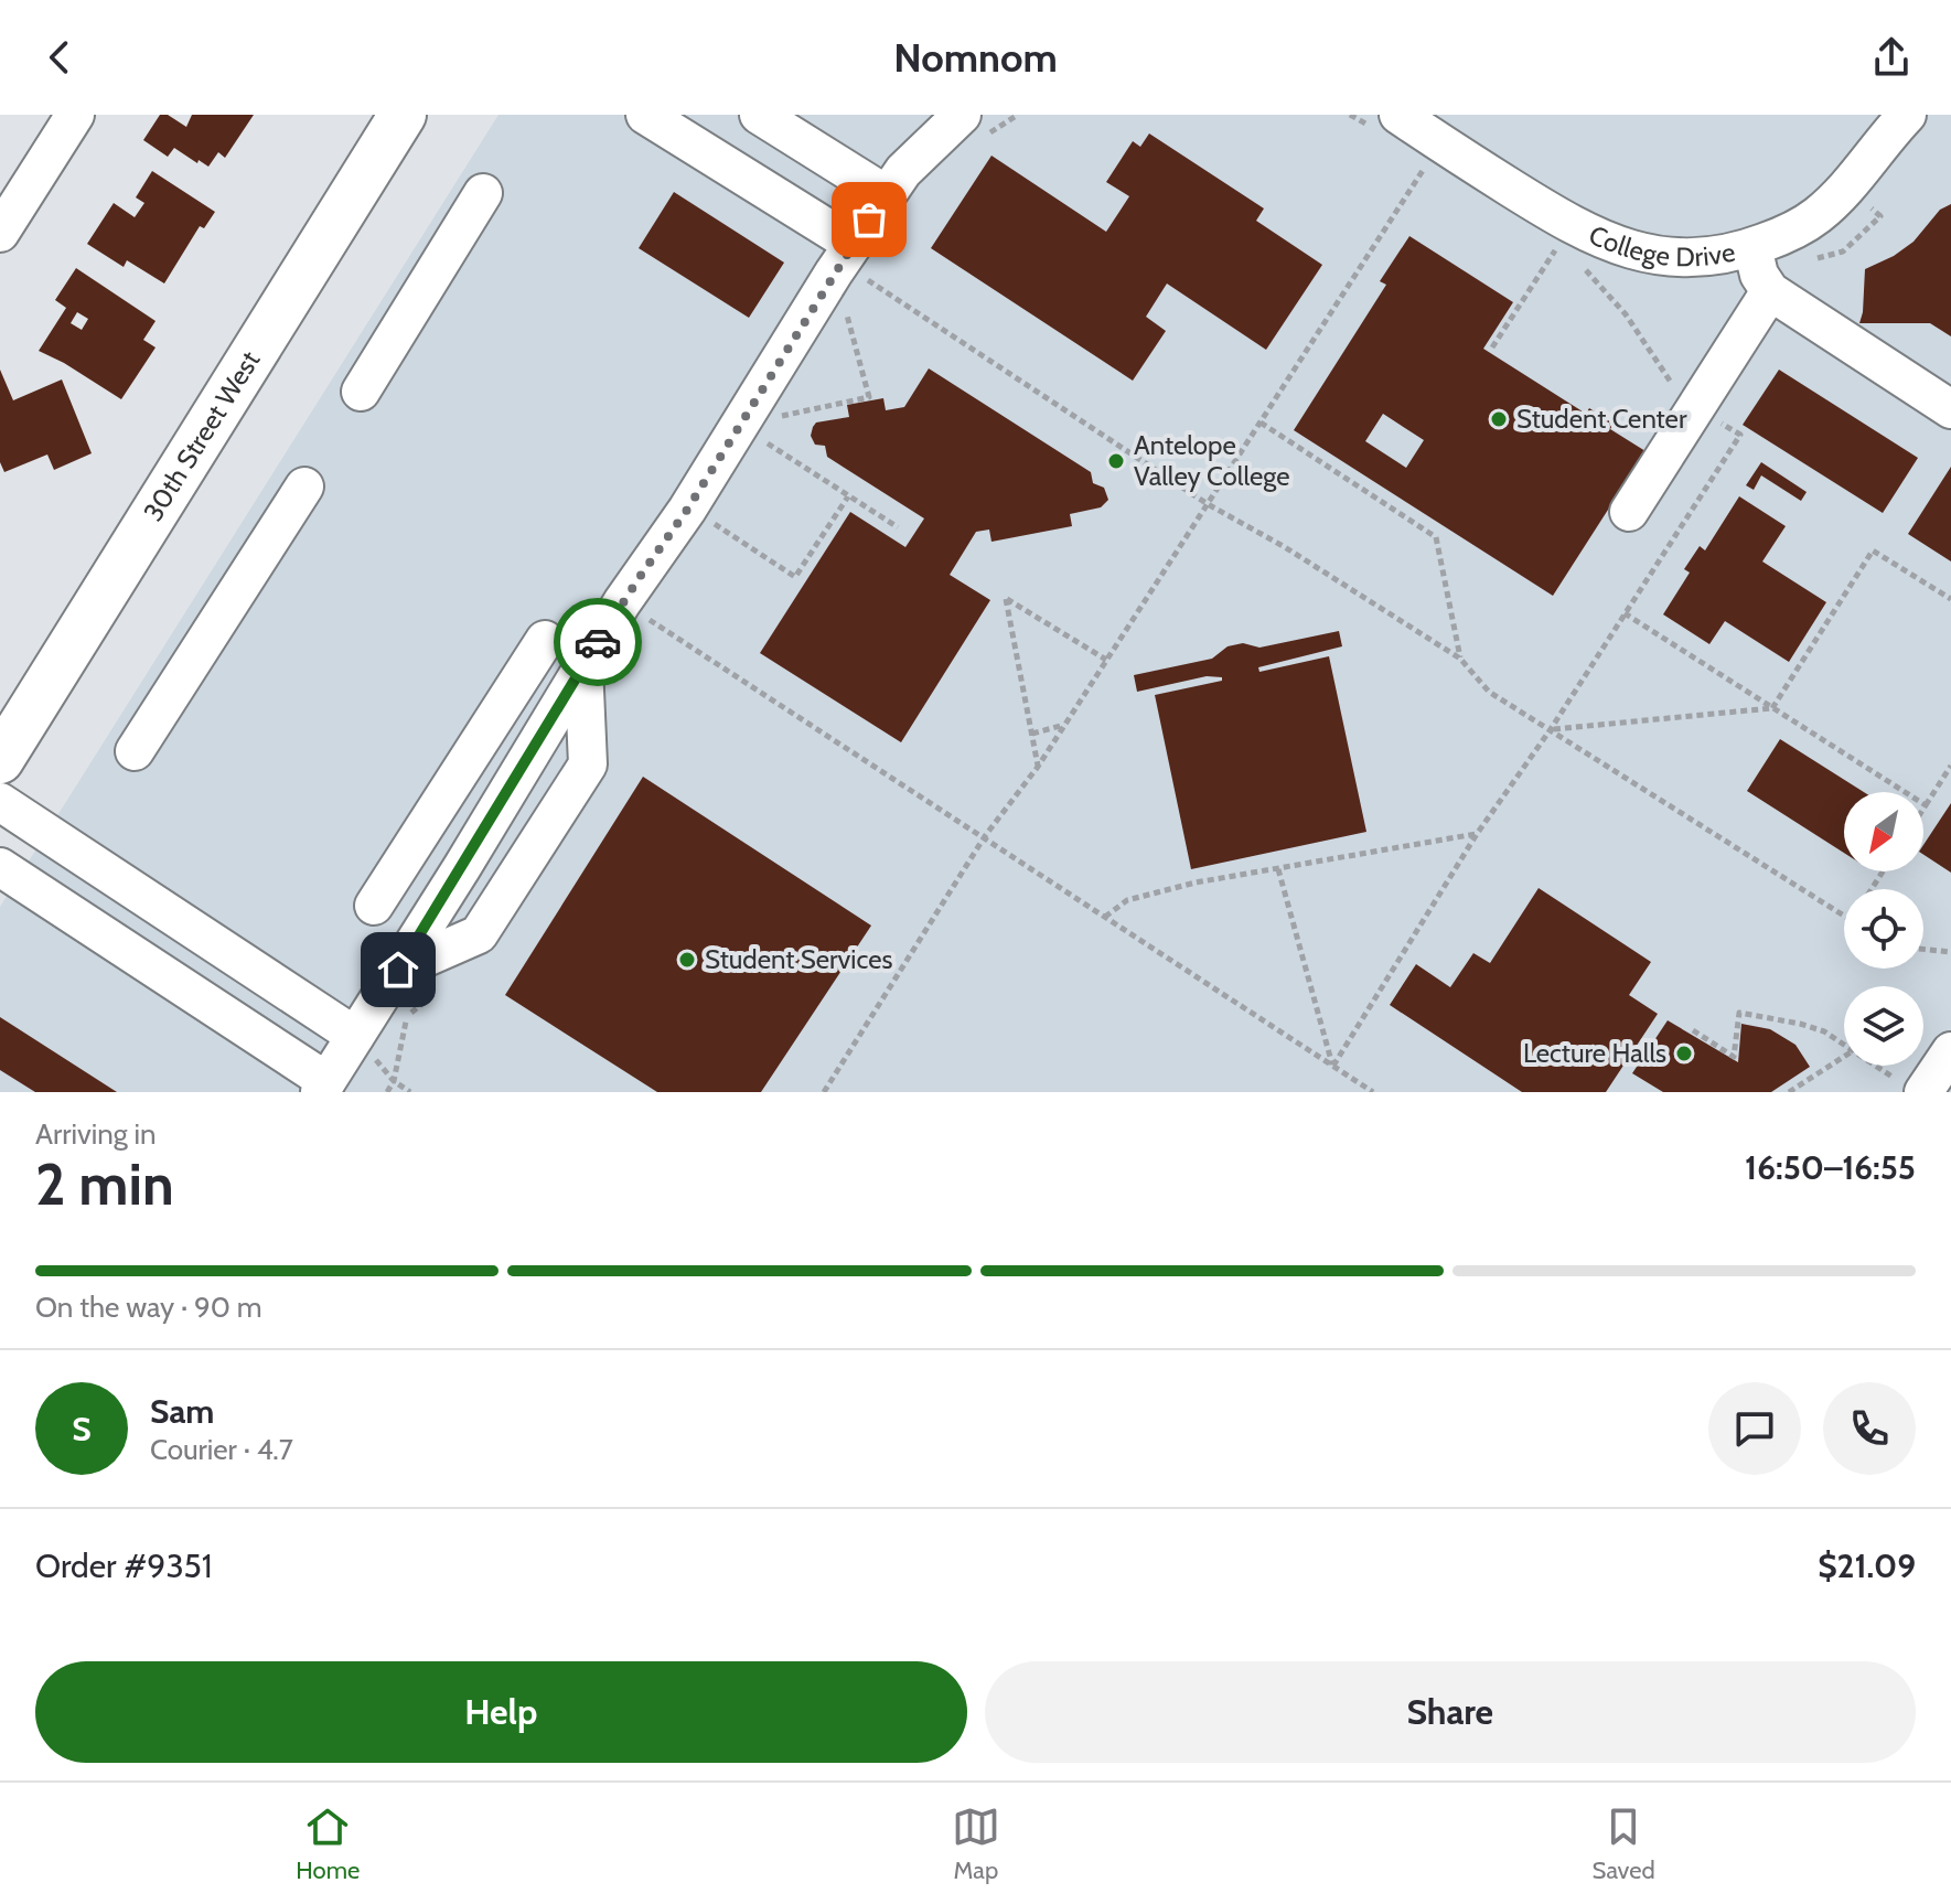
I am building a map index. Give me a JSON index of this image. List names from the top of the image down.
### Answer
{
  "streets": {
    "main road": ["30th Street West"],
    "street": ["College Drive"]
  },
  "places": [
    "Student Center",
    "Antelope Valley College",
    "Student Services",
    "Lecture Halls"
  ],
  "north": "bottom left",
  "page": {
    "header": "Nomnom",
    "heading": ["2 min", "Arriving in", "16:50–16:55"],
    "panel": [
      "Sam",
      "Courier · 4.7",
      "Order #9351",
      "$21.09"
    ],
    "bar": "On the way · 90 m",
    "round": "S",
    "buttons": ["Help", "Share"],
    "tabs": ["Home", "Map", "Saved"]
  }
}
